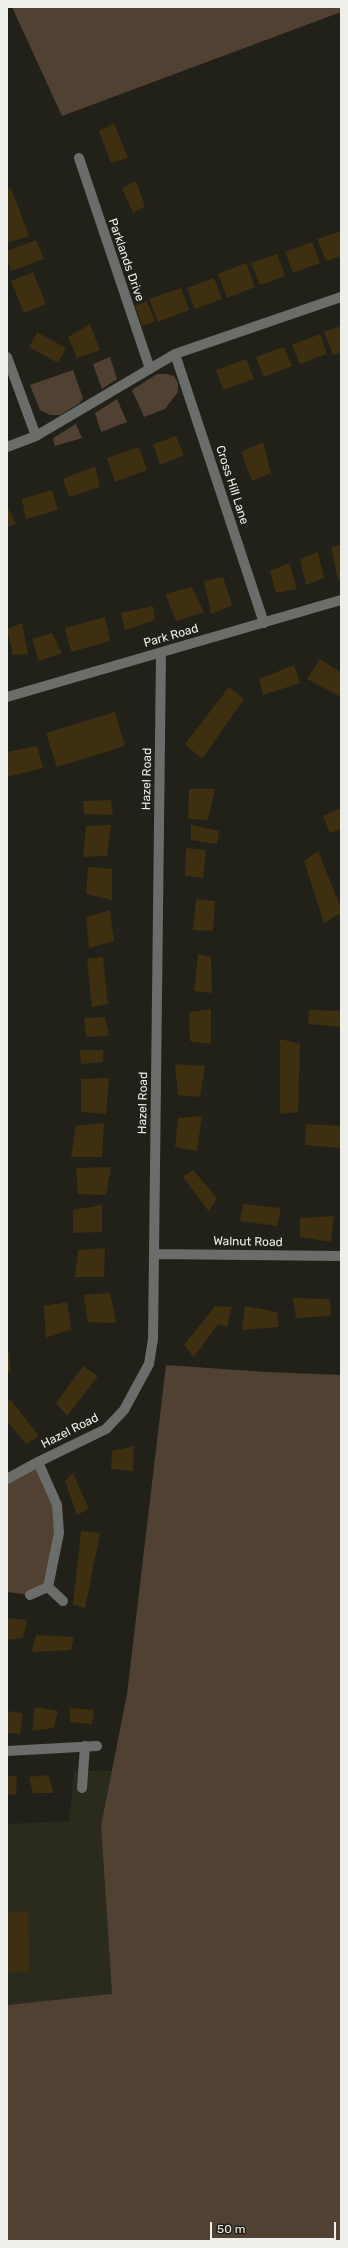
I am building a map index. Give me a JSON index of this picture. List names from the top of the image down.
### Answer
{
  "streets": {
    "street": [
      "Parklands Drive",
      "Cross Hill Lane",
      "Park Road",
      "Hazel Road",
      "Walnut Road"
    ]
  },
  "crossings": [
    ["Cross Hill Lane", "Park Road"],
    ["Park Road", "Hazel Road"],
    ["Hazel Road", "Walnut Road"]
  ],
  "scale_bar": "50 m"
}
